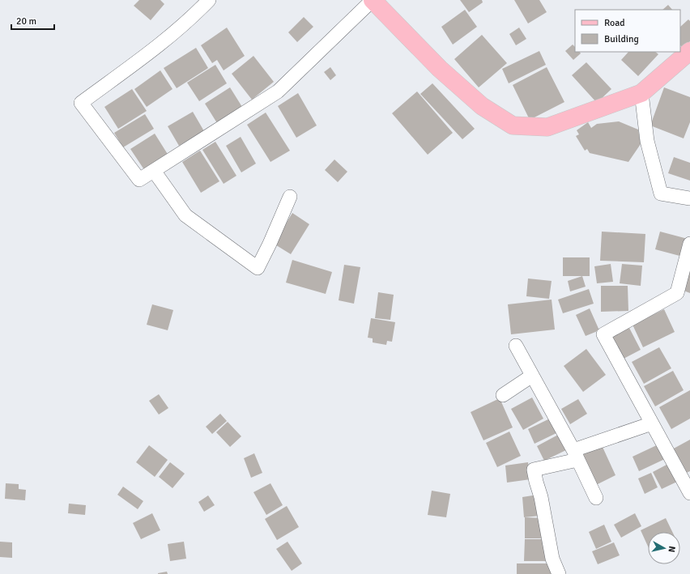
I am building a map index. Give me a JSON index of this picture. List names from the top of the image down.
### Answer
{
  "legend": ["Road", "Building"],
  "scale_bar": "20 m",
  "north": "right"
}
